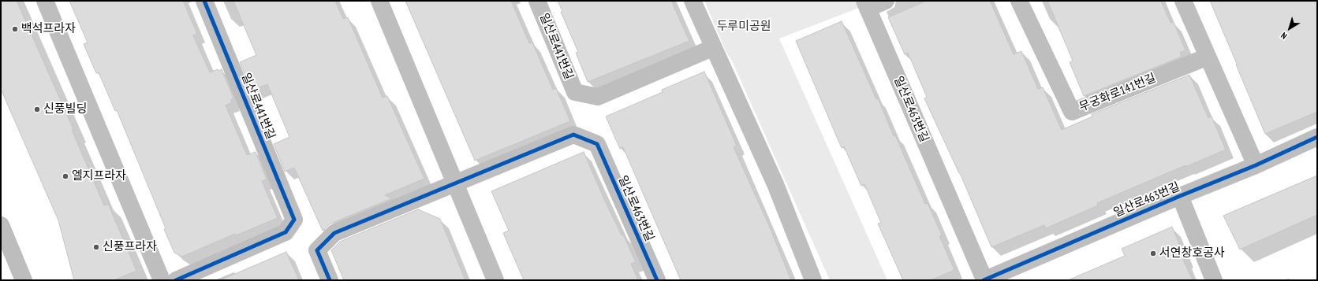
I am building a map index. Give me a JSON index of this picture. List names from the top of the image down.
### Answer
{
  "streets": {
    "street": ["일산로441번길", "무궁화로141번길", "일산로463번길"]
  },
  "parks": ["두루미공원"],
  "places": [
    "백석프라자",
    "신풍빌딩",
    "엘지프라자",
    "신풍프라자",
    "서연창호공사"
  ],
  "north": "bottom left"
}
